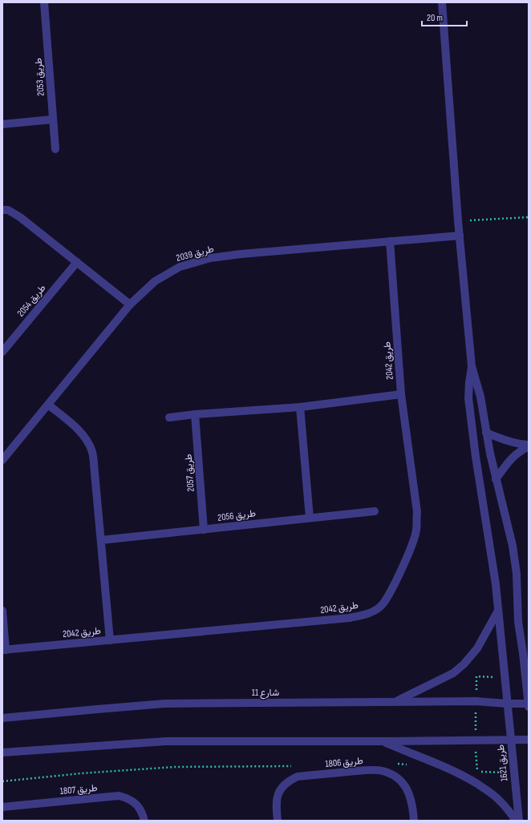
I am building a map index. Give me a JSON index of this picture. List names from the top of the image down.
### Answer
{
  "streets": {
    "street": [
      "طريق 2053",
      "طريق 2039",
      "طريق 2054",
      "طريق 2042",
      "طريق 2057",
      "طريق 2056",
      "شارع 11",
      "طريق 1806",
      "طريق 1621",
      "طريق 1807"
    ]
  },
  "crossings": [
    ["طريق 2039", "طريق 2042"],
    ["طريق 2057", "طريق 2056"],
    ["شارع 11", "طريق 1621"]
  ],
  "scale_bar": "20 m"
}
